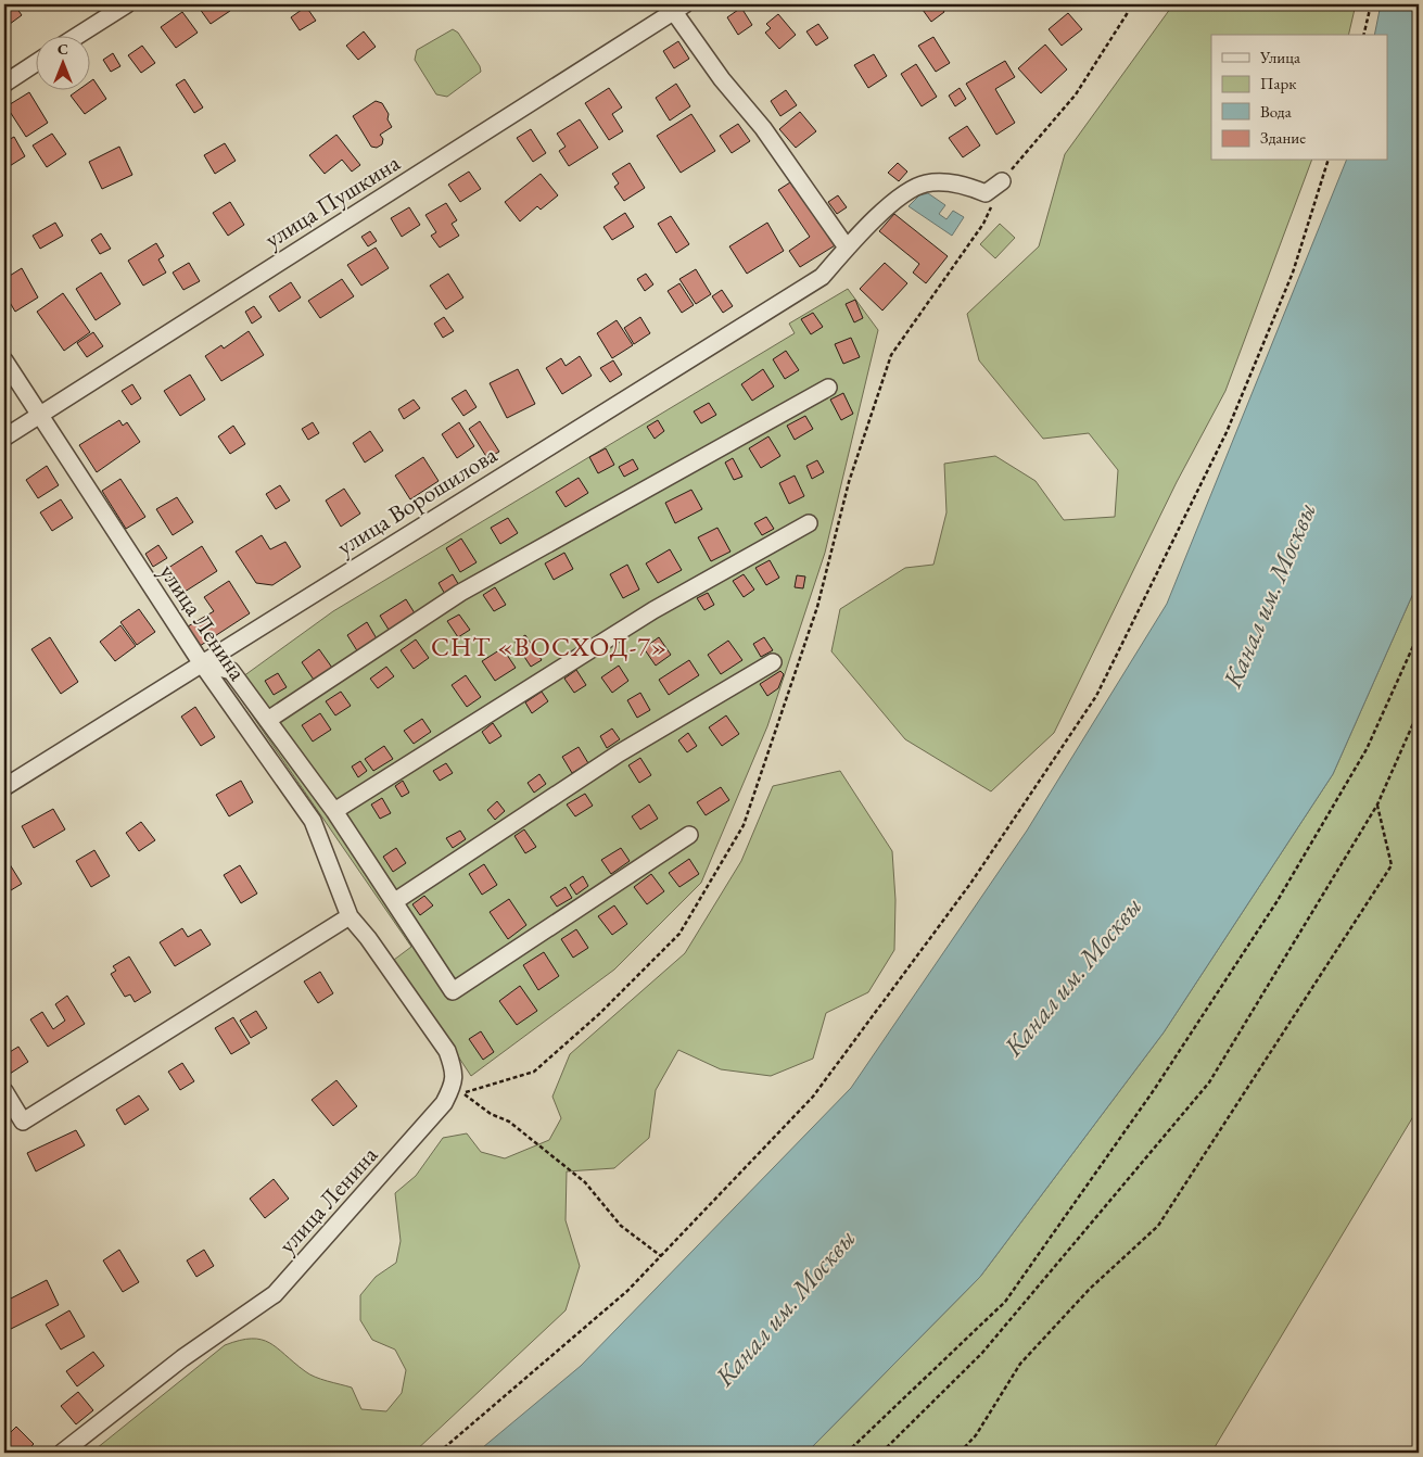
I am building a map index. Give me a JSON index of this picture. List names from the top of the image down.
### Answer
{
  "streets": {
    "street": ["улица Пушкина", "улица Ворошилова", "улица Ленина"]
  },
  "crossings": [
    ["улица Пушкина", "улица Ленина"],
    ["улица Ворошилова", "улица Ленина"]
  ],
  "districts": ["СНТ «ВОСХОД-7»"],
  "water": ["Канал им. Москвы"],
  "legend": [
    "Улица",
    "Парк",
    "Вода",
    "Здание"
  ],
  "north": "top"
}
